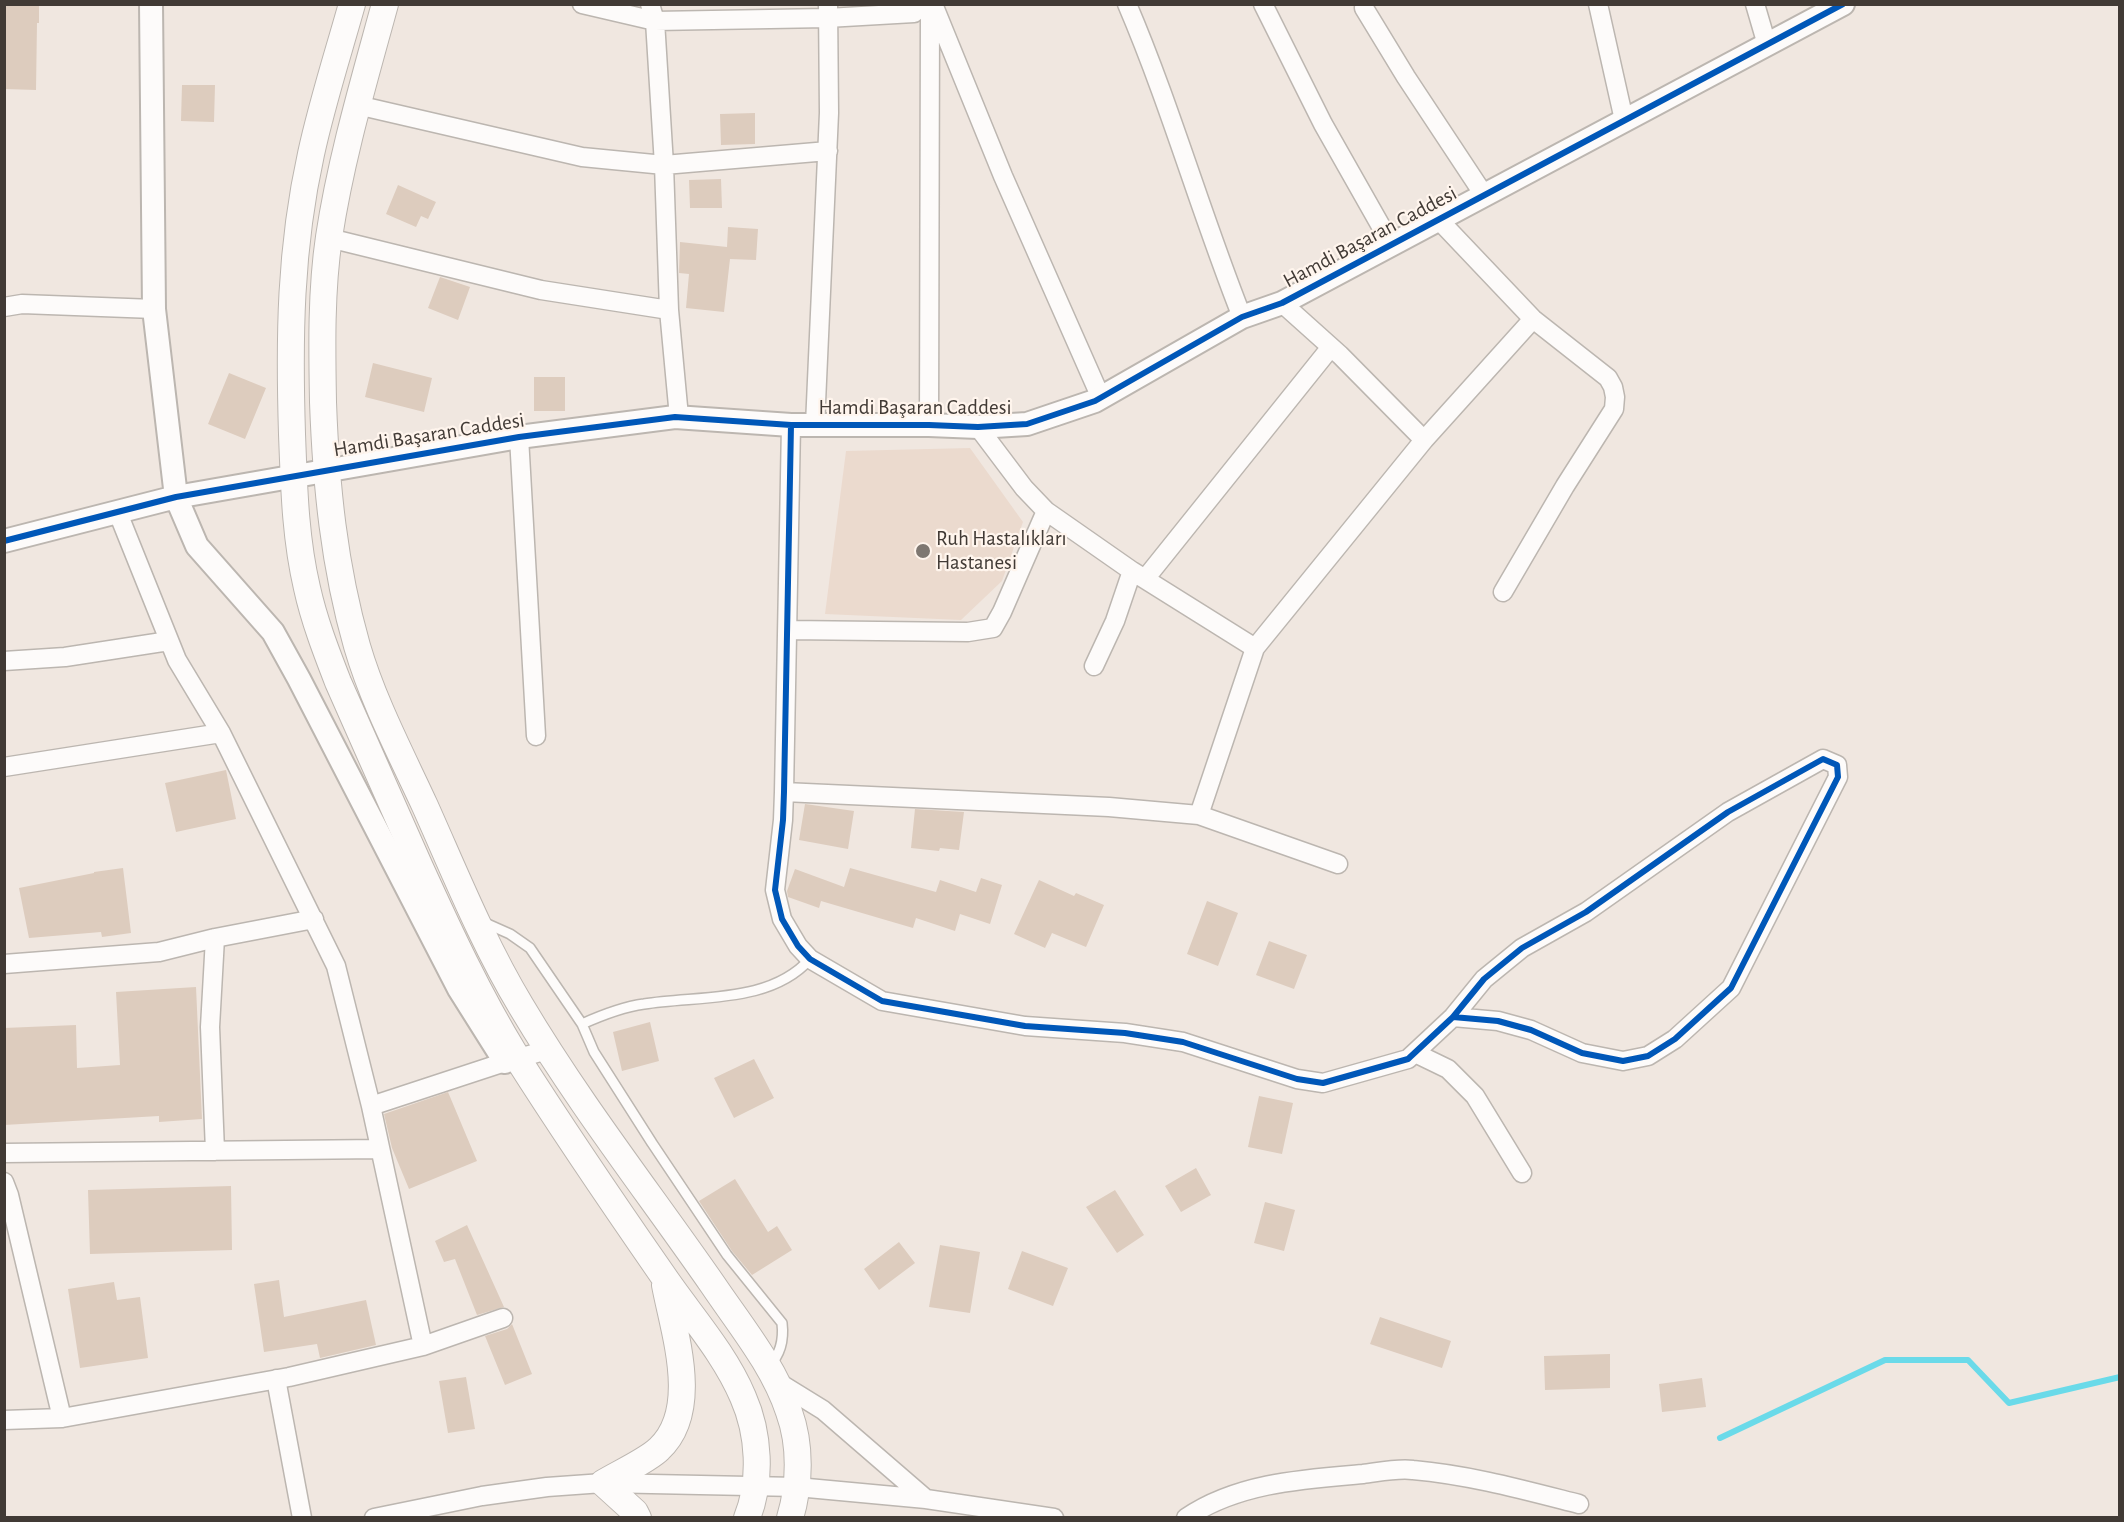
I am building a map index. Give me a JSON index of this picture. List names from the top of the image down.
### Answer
{
  "streets": {
    "street": ["Hamdi Başaran Caddesi"]
  },
  "places": ["Ruh Hastalıkları Hastanesi"]
}
